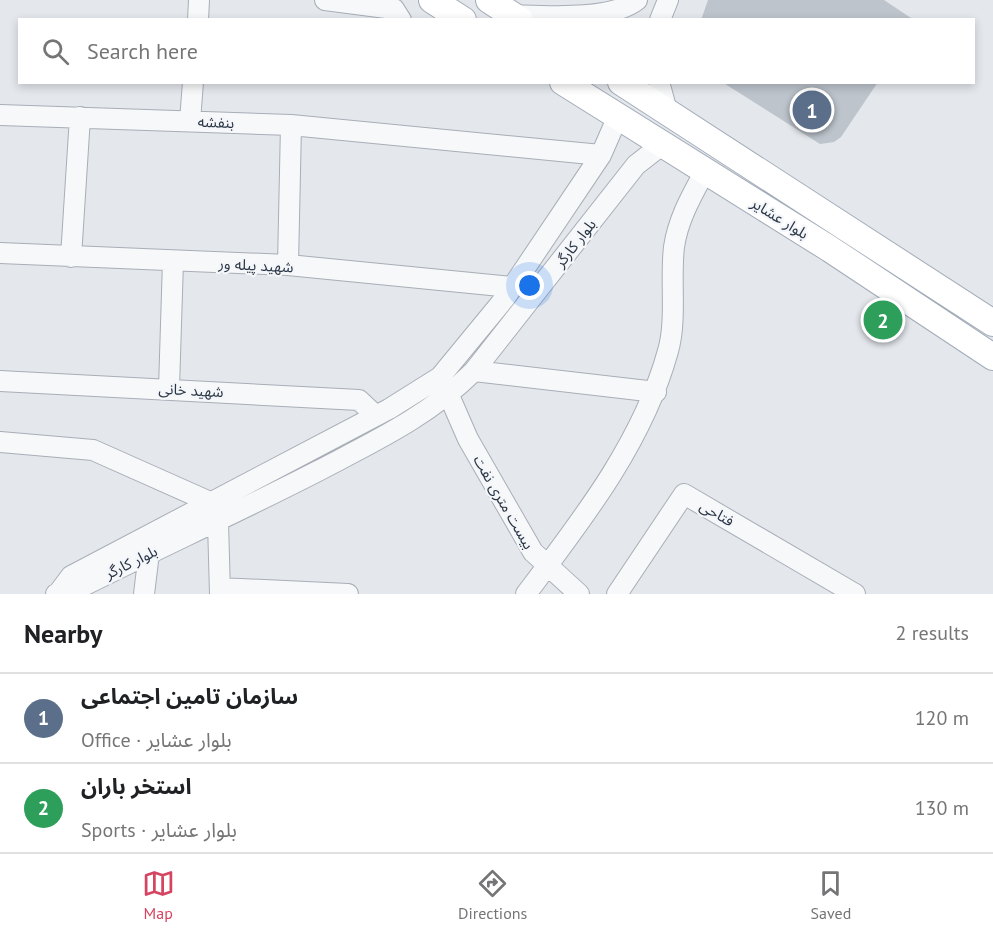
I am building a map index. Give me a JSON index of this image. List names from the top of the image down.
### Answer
{
  "streets": {
    "main road": ["بلوار عشایر"],
    "street": [
      "بنفشه",
      "بلوار کارگر",
      "شهید پیله ور",
      "شهید خانی",
      "بیست متری نفت",
      "فتاحی"
    ]
  },
  "crossings": [
    ["بنفشه", "بلوار کارگر"],
    ["بلوار عشایر", "بلوار کارگر"],
    ["بلوار کارگر", "شهید پیله ور"],
    ["بلوار کارگر", "شهید خانی"],
    ["بلوار کارگر", "بیست متری نفت"]
  ],
  "page": {
    "search": "Search here",
    "pins": ["1", "2"],
    "heading": ["Nearby", "2 results"],
    "list": [
      {
        "mark": "1",
        "name": "سازمان تامین اجتماعی",
        "note": "Office · بلوار عشایر",
        "value": "120 m"
      },
      {
        "mark": "2",
        "name": "استخر باران",
        "note": "Sports · بلوار عشایر",
        "value": "130 m"
      }
    ],
    "nav": ["Map", "Directions", "Saved"]
  }
}
